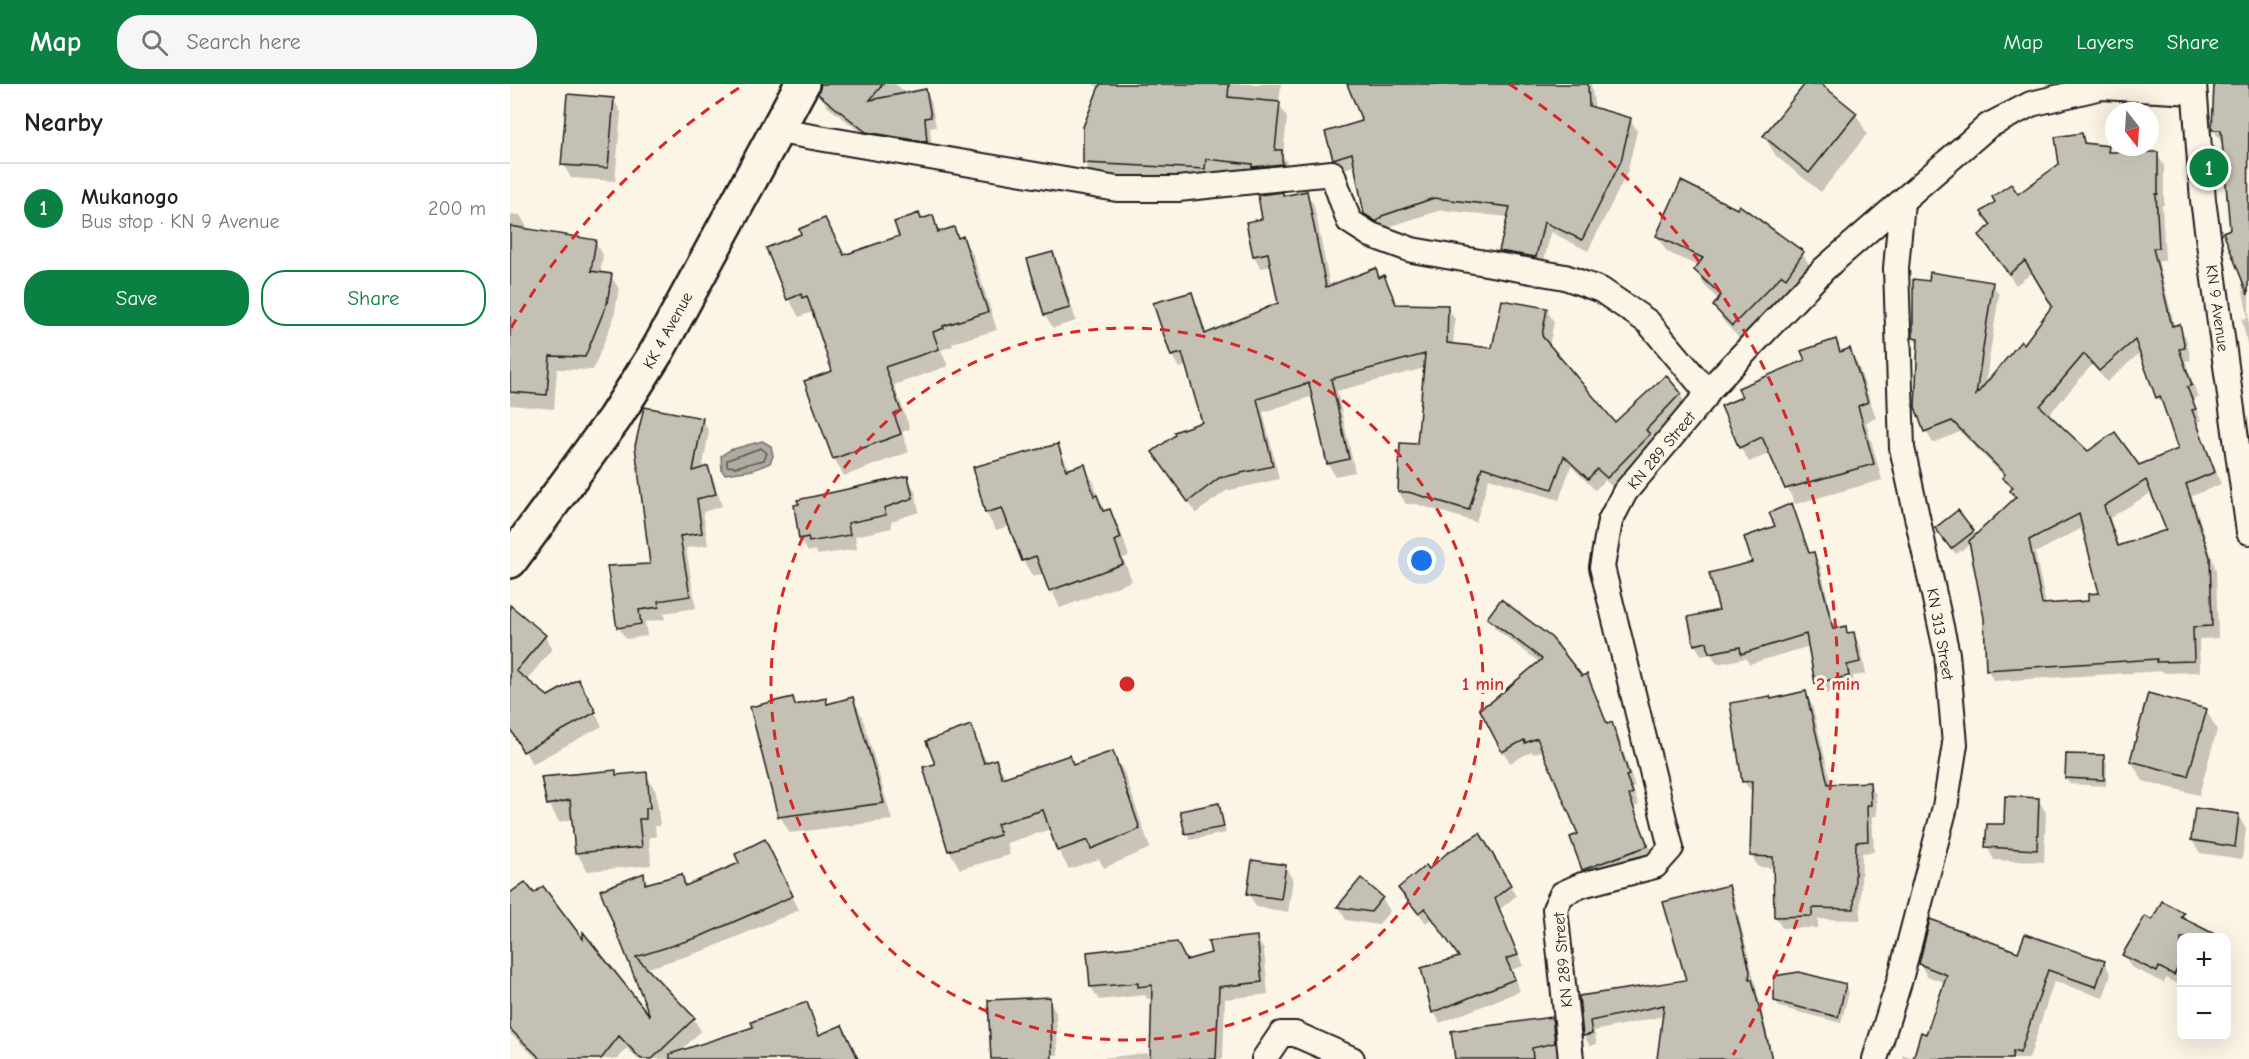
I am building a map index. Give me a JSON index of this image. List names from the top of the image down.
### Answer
{
  "streets": {
    "main road": ["KK 4 Avenue"],
    "street": ["KN 9 Avenue", "KN 289 Street", "KN 313 Street"]
  },
  "crossings": [
    ["KN 9 Avenue", "KN 289 Street"],
    ["KN 289 Street", "KN 313 Street"]
  ],
  "north": "bottom",
  "page": {
    "header": "Map",
    "search": "Search here",
    "nav": ["Map", "Layers", "Share"],
    "heading": "Nearby",
    "pins": "1",
    "list": [
      {
        "mark": "1",
        "name": "Mukanogo",
        "note": "Bus stop · KN 9 Avenue",
        "value": "200 m"
      }
    ],
    "buttons": ["Save", "Share"],
    "map_buttons": ["+", "−"]
  },
  "rings": ["1 min", "2 min"]
}
